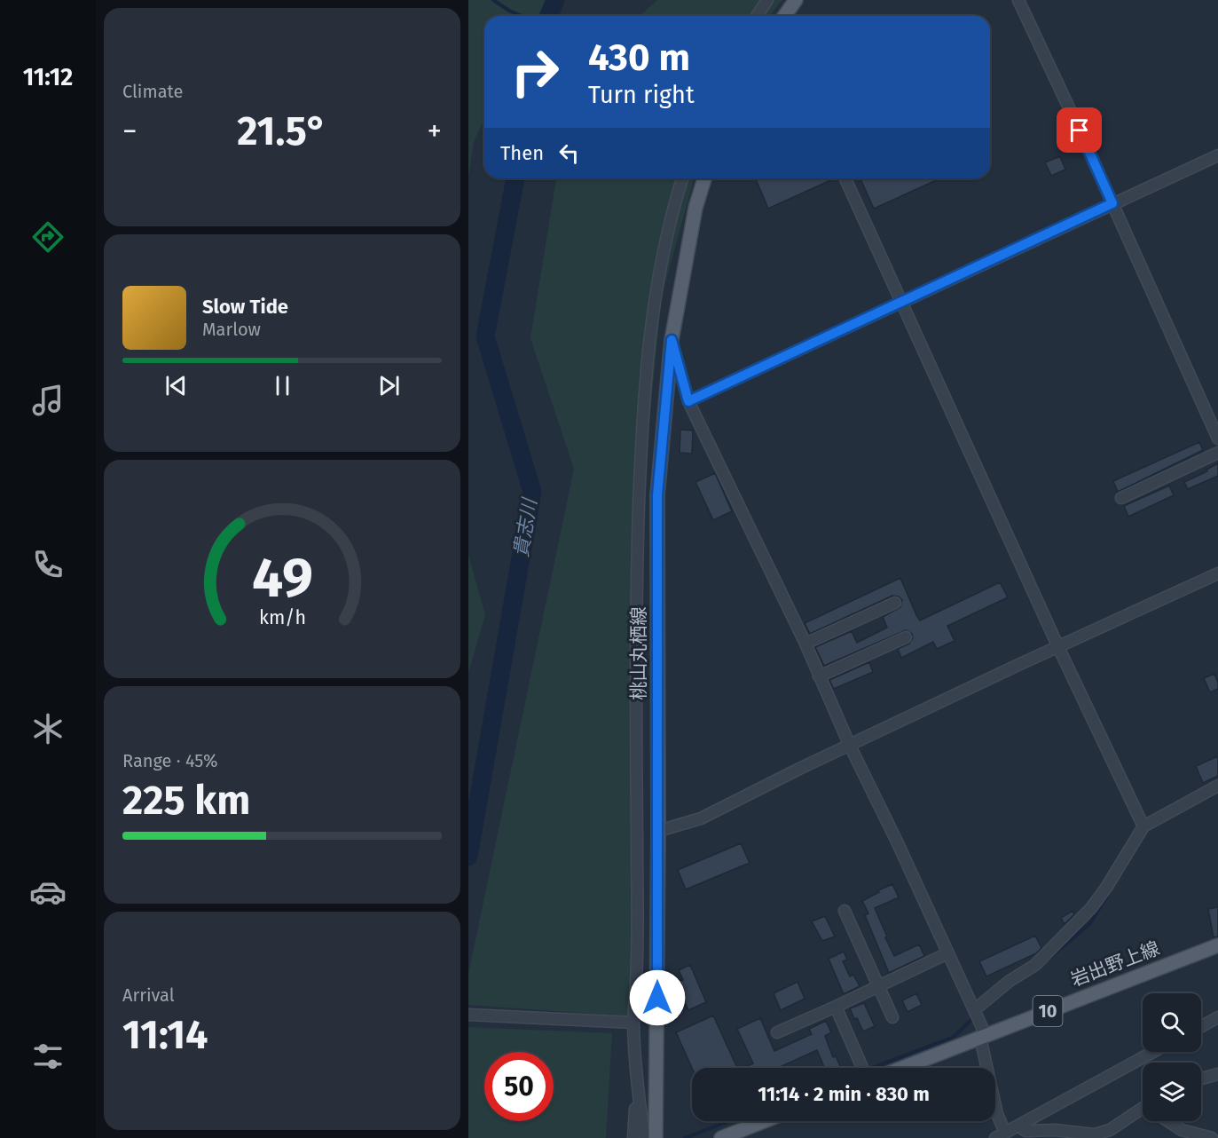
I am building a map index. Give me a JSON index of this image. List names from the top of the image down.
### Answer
{
  "streets": {
    "main road": ["桃山丸栖線", "岩出野上線", "10"]
  },
  "water": ["貴志川"],
  "page": {
    "tabs": "11:12",
    "tile": [
      "Climate",
      ["Range · 45%", "225 km"],
      ["Arrival", "11:14"]
    ],
    "turn": ["430 m", "Turn right"],
    "heat": ["−", "21.5°", "+"],
    "then": "Then",
    "song": ["Slow Tide", "Marlow"],
    "limit": "50",
    "trip": "11:14 · 2 min · 830 m",
    "gauge": ["49", "km/h"]
  }
}
